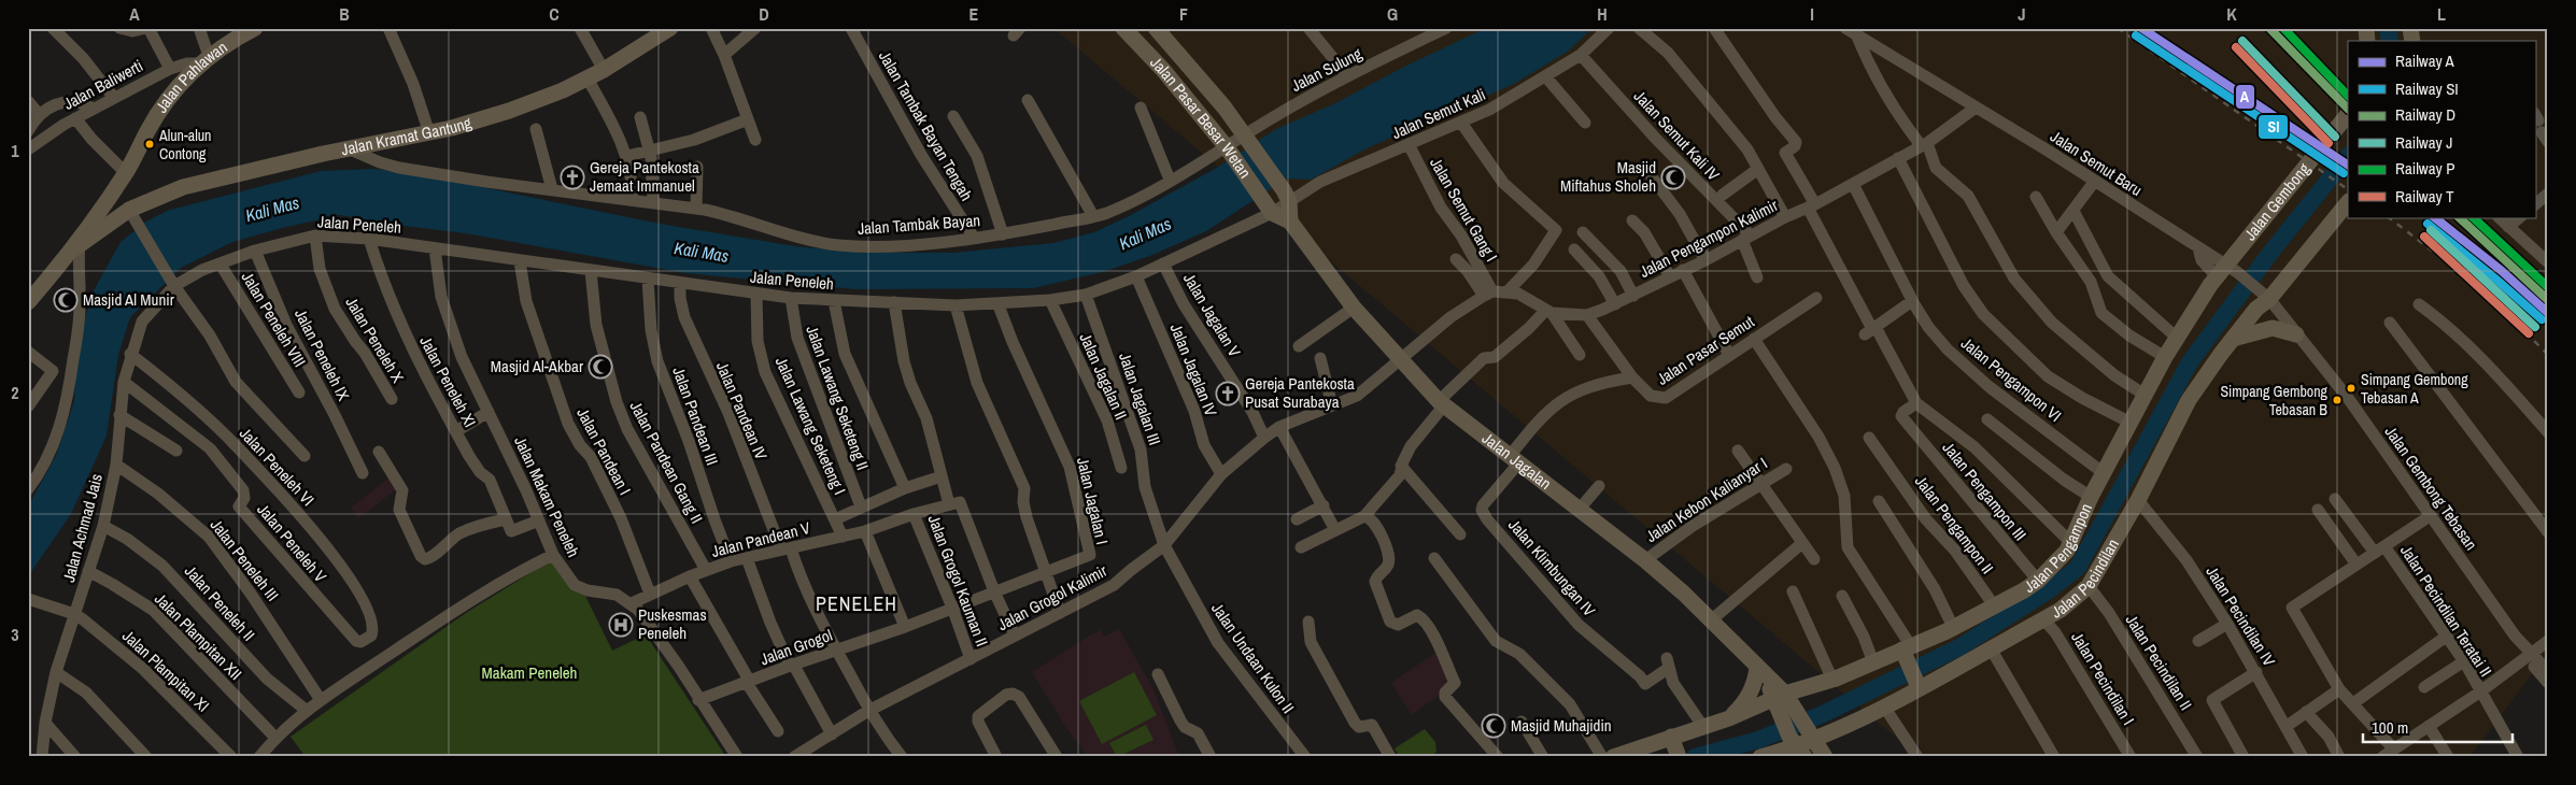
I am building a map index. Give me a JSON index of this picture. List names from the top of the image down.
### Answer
{
  "streets": {
    "main road": [
      "Jalan Pahlawan",
      "Jalan Pasar Besar Wetan",
      "Jalan Kramat Gantung",
      "Jalan Gembong",
      "Jalan Jagalan",
      "Jalan Pengampon",
      "Jalan Pecindilan"
    ],
    "street": [
      "Jalan Sulung",
      "Jalan Baliwerti",
      "Jalan Semut Kali",
      "Jalan Tambak Bayan Tengah",
      "Jalan Semut Kali IV",
      "Jalan Semut Baru",
      "Jalan Semut Gang I",
      "Jalan Peneleh",
      "Jalan Tambak Bayan",
      "Jalan Pengampon Kalimir",
      "Jalan Jagalan V",
      "Jalan Peneleh VIII",
      "Jalan Peneleh X",
      "Jalan Pasar Semut",
      "Jalan Peneleh IX",
      "Jalan Jagalan IV",
      "Jalan Jagalan II",
      "Jalan Pengampon VI",
      "Jalan Peneleh XI",
      "Jalan Lawang Seketeng II",
      "Jalan Jagalan III",
      "Jalan Pandean IV",
      "Jalan Pandean III",
      "Jalan Lawang Seketeng I",
      "Jalan Pandean I",
      "Jalan Pandean Gang II",
      "Jalan Peneleh VI",
      "Jalan Gembong Tebasan",
      "Jalan Pengampon III",
      "Jalan Makam Peneleh",
      "Jalan Kebon Kalianyar I",
      "Jalan Jagalan I",
      "Jalan Pengampon II",
      "Jalan Achmad Jais",
      "Jalan Pandean V",
      "Jalan Peneleh V",
      "Jalan Peneleh III",
      "Jalan Klimbungan IV",
      "Jalan Grogol Kauman II",
      "Jalan Grogol Kalimir",
      "Jalan Peneleh II",
      "Jalan Pecindilan Teratai II",
      "Jalan Pecindilan IV",
      "Jalan Plampitan XII",
      "Jalan Grogol",
      "Jalan Undaan Kulon II",
      "Jalan Pecindilan II",
      "Jalan Plampitan XI",
      "Jalan Pecindilan I"
    ]
  },
  "crossings": [
    ["Jalan Sulung", "Jalan Pasar Besar Wetan"],
    ["Jalan Sulung", "Jalan Tambak Bayan"],
    ["Jalan Pahlawan", "Jalan Baliwerti"],
    ["Jalan Pahlawan", "Jalan Kramat Gantung"],
    ["Jalan Semut Kali", "Jalan Pasar Besar Wetan"],
    ["Jalan Semut Kali", "Jalan Semut Kali IV"],
    ["Jalan Semut Kali", "Jalan Semut Gang I"],
    ["Jalan Semut Kali", "Jalan Peneleh"],
    ["Jalan Semut Kali", "Jalan Jagalan"],
    ["Jalan Pasar Besar Wetan", "Jalan Peneleh"],
    ["Jalan Pasar Besar Wetan", "Jalan Tambak Bayan"],
    ["Jalan Pasar Besar Wetan", "Jalan Jagalan"],
    ["Jalan Tambak Bayan Tengah", "Jalan Tambak Bayan"],
    ["Jalan Kramat Gantung", "Jalan Tambak Bayan"],
    ["Jalan Semut Kali IV", "Jalan Pengampon Kalimir"],
    ["Jalan Semut Baru", "Jalan Gembong"],
    ["Jalan Semut Baru", "Jalan Gembong Tebasan"],
    ["Jalan Semut Baru", "Jalan Pengampon"],
    ["Jalan Semut Baru", "Jalan Pecindilan"],
    ["Jalan Gembong", "Jalan Pengampon"],
    ["Jalan Peneleh", "Jalan Jagalan V"],
    ["Jalan Peneleh", "Jalan Peneleh VIII"],
    ["Jalan Peneleh", "Jalan Peneleh X"],
    ["Jalan Peneleh", "Jalan Peneleh IX"],
    ["Jalan Peneleh", "Jalan Jagalan IV"],
    ["Jalan Peneleh", "Jalan Jagalan II"],
    ["Jalan Peneleh", "Jalan Peneleh XI"],
    ["Jalan Peneleh", "Jalan Lawang Seketeng II"],
    ["Jalan Peneleh", "Jalan Jagalan III"],
    ["Jalan Peneleh", "Jalan Pandean IV"],
    ["Jalan Peneleh", "Jalan Pandean III"],
    ["Jalan Peneleh", "Jalan Lawang Seketeng I"],
    ["Jalan Peneleh", "Jalan Pandean I"],
    ["Jalan Peneleh", "Jalan Jagalan"],
    ["Jalan Peneleh", "Jalan Pandean Gang II"],
    ["Jalan Peneleh", "Jalan Makam Peneleh"],
    ["Jalan Peneleh", "Jalan Jagalan I"],
    ["Jalan Peneleh", "Jalan Achmad Jais"],
    ["Jalan Pengampon Kalimir", "Jalan Pengampon VI"],
    ["Jalan Jagalan V", "Jalan Grogol Kalimir"],
    ["Jalan Pasar Semut", "Jalan Jagalan"],
    ["Jalan Pasar Semut", "Jalan Klimbungan IV"],
    ["Jalan Jagalan IV", "Jalan Grogol Kalimir"],
    ["Jalan Pengampon VI", "Jalan Pengampon"],
    ["Jalan Peneleh XI", "Jalan Makam Peneleh"],
    ["Jalan Jagalan III", "Jalan Grogol Kalimir"],
    ["Jalan Jagalan III", "Jalan Undaan Kulon II"],
    ["Jalan Pandean IV", "Jalan Pandean V"],
    ["Jalan Pandean IV", "Jalan Grogol Kalimir"],
    ["Jalan Pandean IV", "Jalan Grogol"],
    ["Jalan Pandean III", "Jalan Pandean V"],
    ["Jalan Lawang Seketeng I", "Jalan Pandean V"],
    ["Jalan Pandean I", "Jalan Pandean V"],
    ["Jalan Jagalan", "Jalan Kebon Kalianyar I"],
    ["Jalan Jagalan", "Jalan Pengampon"],
    ["Jalan Jagalan", "Jalan Klimbungan IV"],
    ["Jalan Jagalan", "Jalan Grogol Kalimir"],
    ["Jalan Pandean Gang II", "Jalan Pandean V"],
    ["Jalan Peneleh VI", "Jalan Achmad Jais"],
    ["Jalan Peneleh VI", "Jalan Peneleh V"],
    ["Jalan Gembong Tebasan", "Jalan Pecindilan"],
    ["Jalan Pengampon III", "Jalan Pengampon"],
    ["Jalan Makam Peneleh", "Jalan Pandean V"],
    ["Jalan Makam Peneleh", "Jalan Grogol"],
    ["Jalan Jagalan I", "Jalan Grogol Kauman II"],
    ["Jalan Jagalan I", "Jalan Grogol"],
    ["Jalan Pengampon II", "Jalan Pengampon"],
    ["Jalan Achmad Jais", "Jalan Peneleh V"],
    ["Jalan Achmad Jais", "Jalan Peneleh III"],
    ["Jalan Achmad Jais", "Jalan Peneleh II"],
    ["Jalan Achmad Jais", "Jalan Plampitan XII"],
    ["Jalan Achmad Jais", "Jalan Plampitan XI"],
    ["Jalan Pandean V", "Jalan Grogol Kauman II"],
    ["Jalan Pengampon", "Jalan Klimbungan IV"],
    ["Jalan Pecindilan", "Jalan Pecindilan IV"],
    ["Jalan Pecindilan", "Jalan Pecindilan II"],
    ["Jalan Pecindilan", "Jalan Pecindilan I"],
    ["Jalan Grogol Kauman II", "Jalan Grogol Kalimir"],
    ["Jalan Grogol Kalimir", "Jalan Undaan Kulon II"]
  ],
  "districts": ["PENELEH"],
  "water": ["Kali Mas"],
  "parks": ["Makam Peneleh"],
  "places": {
    "other": ["Alun-alun Contong", "Simpang Gembong Tebasan A", "Simpang Gembong Tebasan B"],
    "church": ["Gereja Pantekosta Jemaat Immanuel", "Gereja Pantekosta Pusat Surabaya"],
    "mosque": [
      "Masjid Miftahus Sholeh",
      "Masjid Al Munir",
      "Masjid Al-Akbar",
      "Masjid Muhajidin"
    ],
    "hospital": ["Puskesmas Peneleh"]
  },
  "lines": [
    "rail line A",
    "rail line D",
    "rail line P",
    "rail line SI",
    "rail line J",
    "rail line T"
  ],
  "legend": [
    "Railway A",
    "Railway SI",
    "Railway D",
    "Railway J",
    "Railway P",
    "Railway T"
  ],
  "scale_bar": "100 m",
  "grid": {
    "columns": [
      "A",
      "B",
      "C",
      "D",
      "E",
      "F",
      "G",
      "H",
      "I",
      "J",
      "K",
      "L"
    ],
    "rows": ["1", "2", "3"]
  }
}
